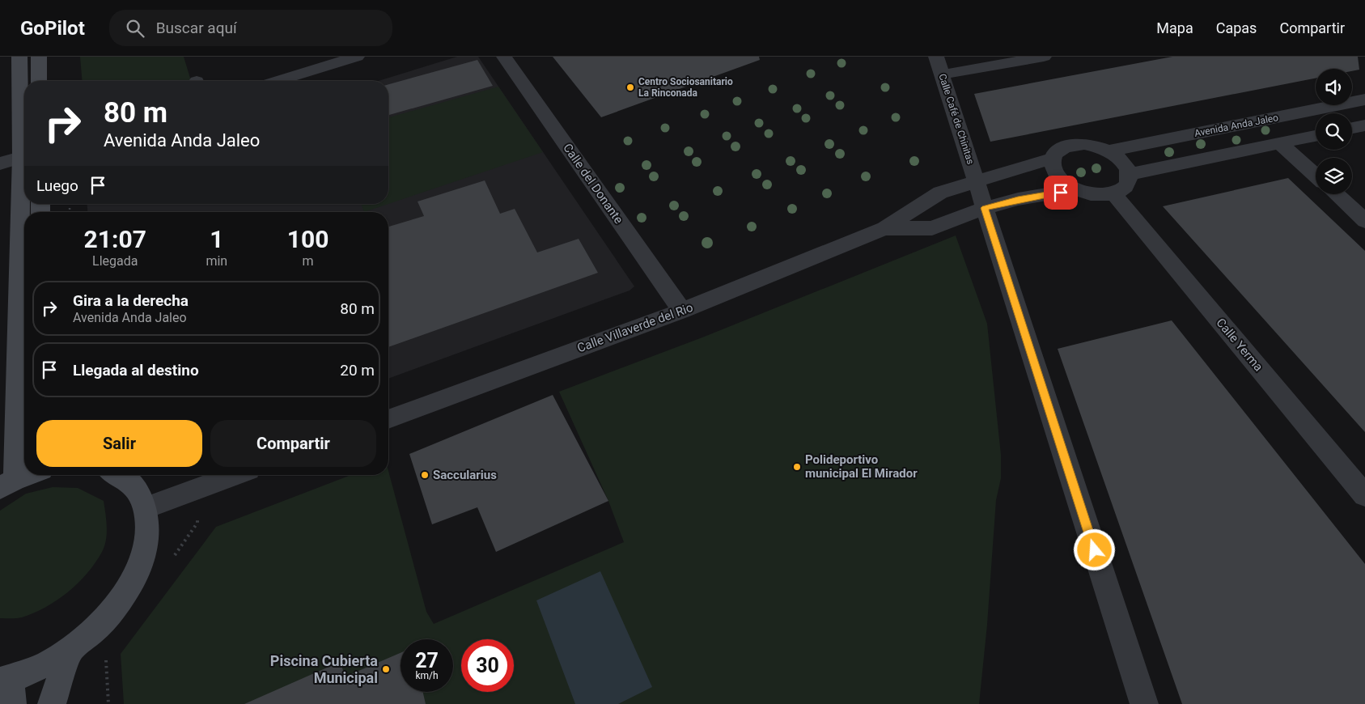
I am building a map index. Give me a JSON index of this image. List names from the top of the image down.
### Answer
{
  "streets": {
    "street": [
      "Calle Café de Chinitas",
      "Avenida Anda Jaleo",
      "Calle del Donante",
      "Calle Villaverde del Rio",
      "Calle Yerma"
    ]
  },
  "crossings": [
    ["Calle Café de Chinitas", "Calle Villaverde del Rio"],
    ["Avenida Anda Jaleo", "Calle Yerma"],
    ["Calle del Donante", "Calle Villaverde del Rio"]
  ],
  "places": [
    "Centro Sociosanitario La Rinconada",
    "Polideportivo municipal El Mirador",
    "Saccularius",
    "Piscina Cubierta Municipal"
  ],
  "page": {
    "header": "GoPilot",
    "search": "Buscar aquí",
    "nav": ["Mapa", "Capas", "Compartir"],
    "turn": ["80 m", "Avenida Anda Jaleo"],
    "then": "Luego",
    "eta": [
      "21:07",
      "Llegada",
      "1",
      "min",
      "100",
      "m"
    ],
    "list": [
      {
        "name": "Gira a la derecha",
        "note": "Avenida Anda Jaleo",
        "value": "80 m"
      },
      {
        "name": "Llegada al destino",
        "value": "20 m"
      }
    ],
    "buttons": ["Salir", "Compartir"],
    "speed": "27 km/h",
    "limit": "30"
  }
}
